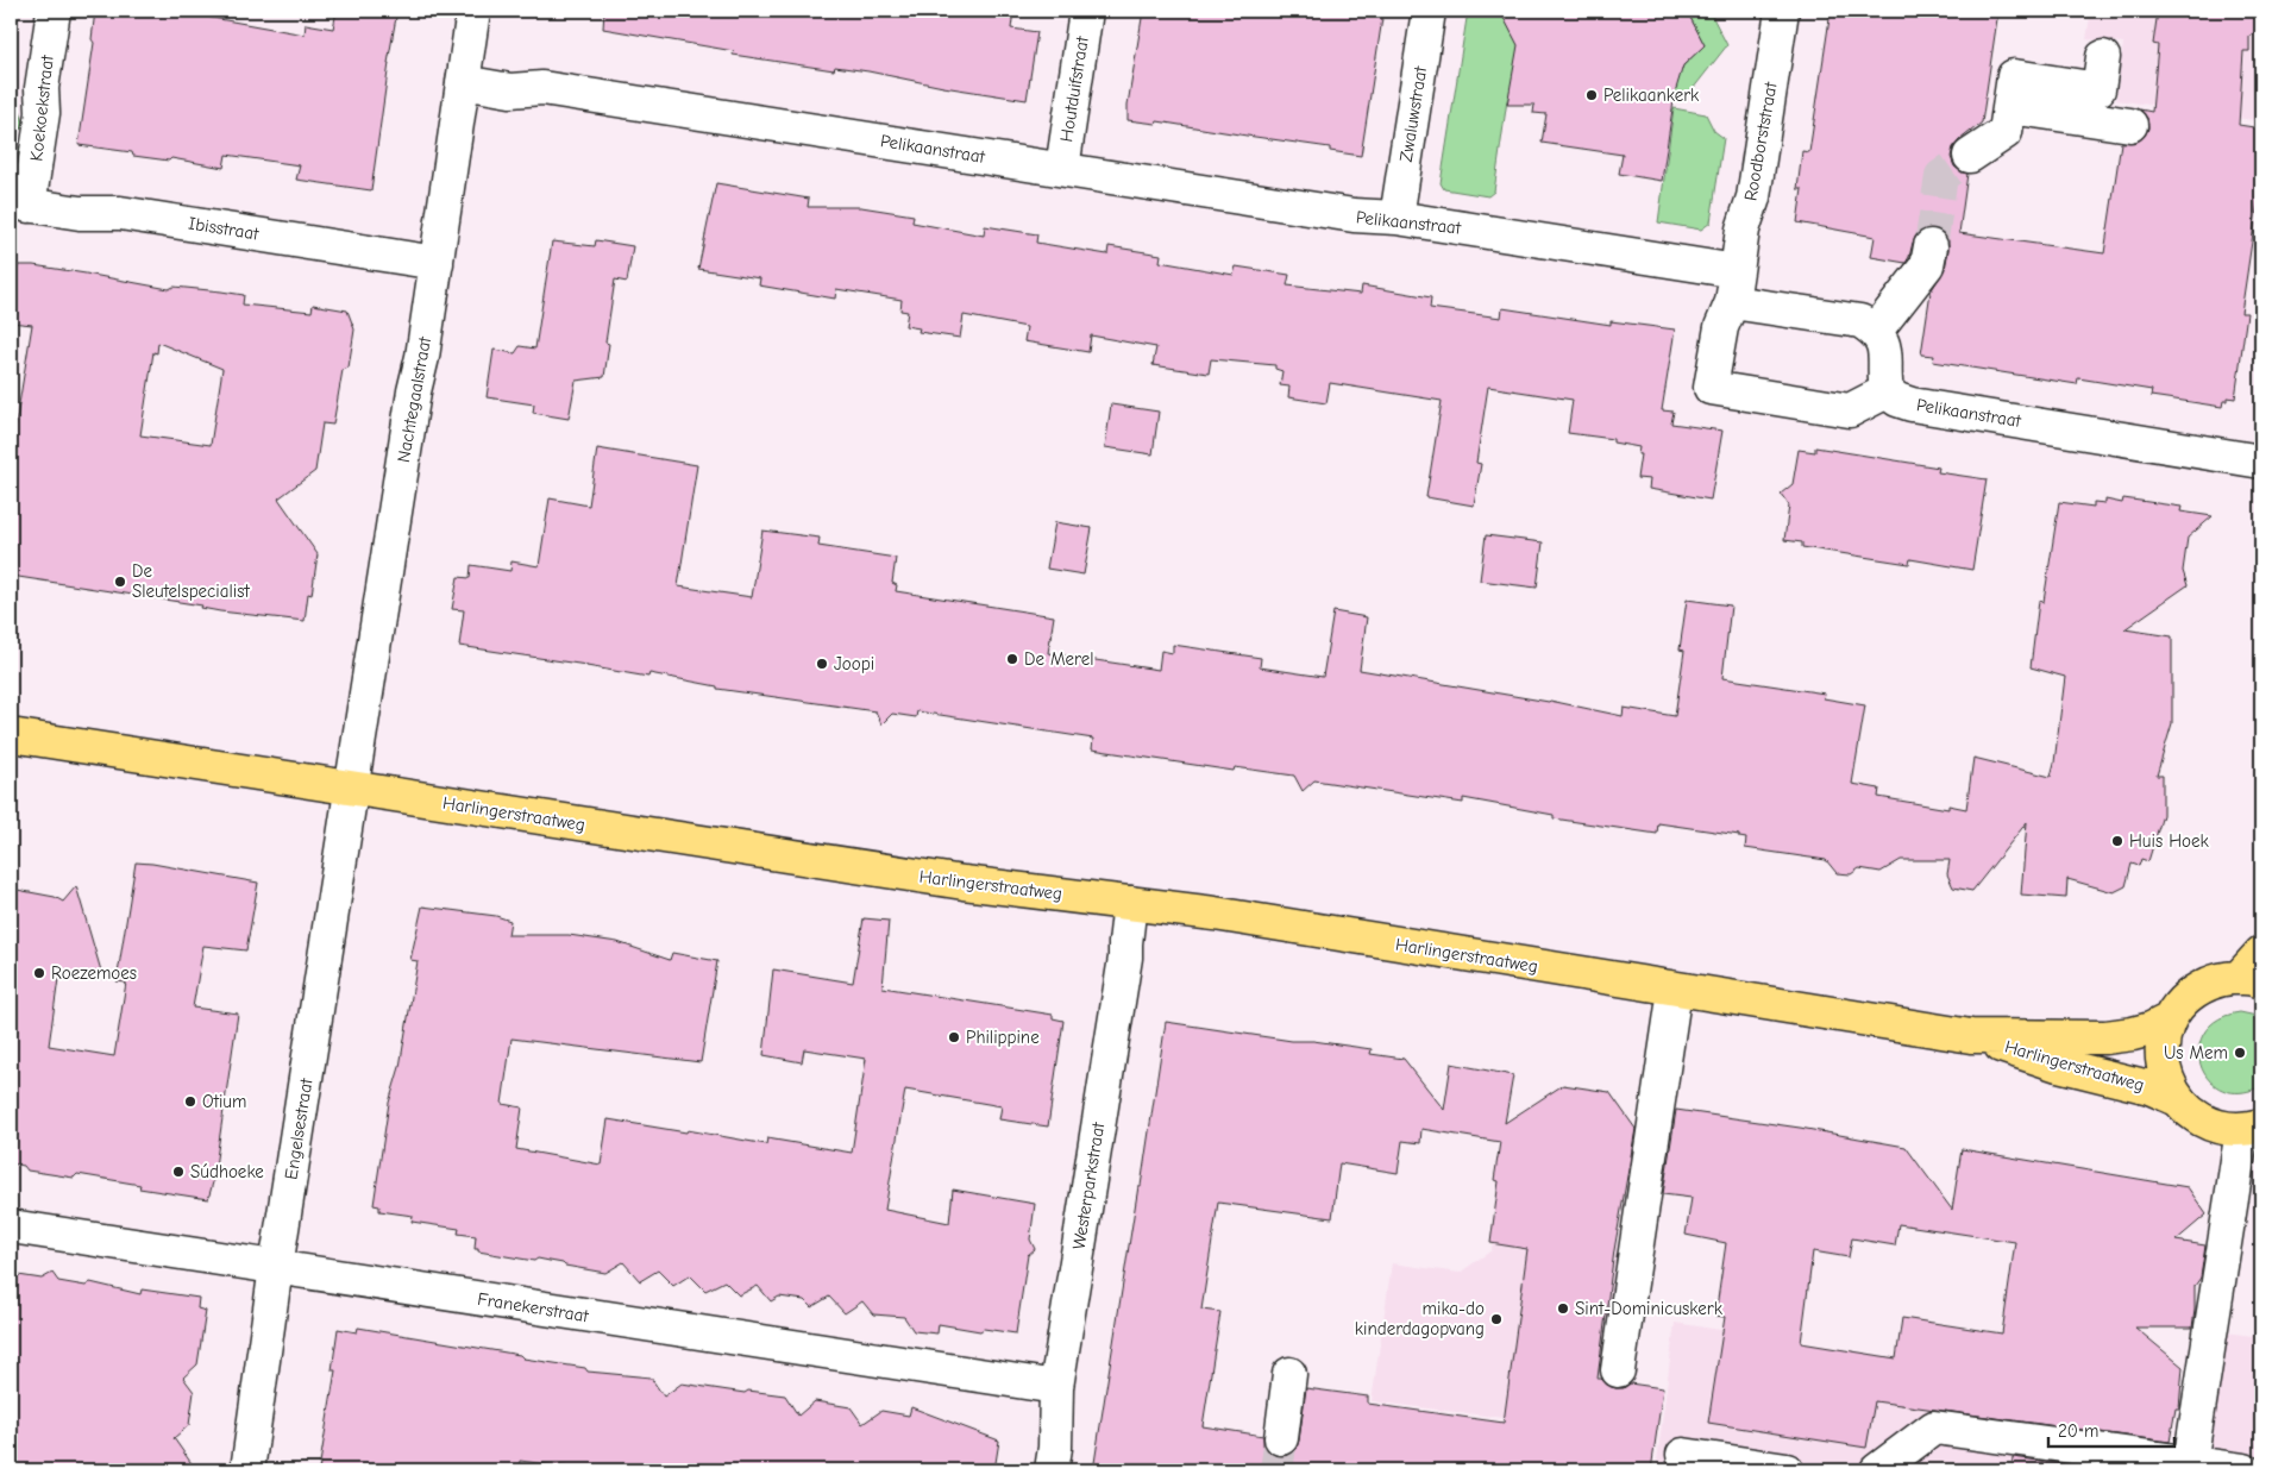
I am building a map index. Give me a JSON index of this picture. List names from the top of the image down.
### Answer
{
  "streets": {
    "main road": ["Harlingerstraatweg"],
    "street": [
      "Houtduifstraat",
      "Koekoekstraat",
      "Zwaluwstraat",
      "Roodborststraat",
      "Pelikaanstraat",
      "Ibisstraat",
      "Nachtegaalstraat",
      "Engelsestraat",
      "Westerparkstraat",
      "Franekerstraat"
    ]
  },
  "crossings": [
    ["Houtduifstraat", "Pelikaanstraat"],
    ["Koekoekstraat", "Ibisstraat"],
    ["Zwaluwstraat", "Pelikaanstraat"],
    ["Roodborststraat", "Pelikaanstraat"],
    ["Pelikaanstraat", "Nachtegaalstraat"],
    ["Ibisstraat", "Nachtegaalstraat"],
    ["Nachtegaalstraat", "Harlingerstraatweg"],
    ["Nachtegaalstraat", "Engelsestraat"],
    ["Harlingerstraatweg", "Engelsestraat"],
    ["Harlingerstraatweg", "Westerparkstraat"],
    ["Engelsestraat", "Franekerstraat"],
    ["Westerparkstraat", "Franekerstraat"]
  ],
  "places": [
    "Pelikaankerk",
    "De Sleutelspecialist",
    "De Merel",
    "Joopi",
    "Huis Hoek",
    "Roezemoes",
    "Philippine",
    "Us Mem",
    "Otium",
    "Súdhoeke",
    "Sint-Dominicuskerk",
    "mika-do kinderdagopvang"
  ],
  "scale_bar": "20 m"
}
